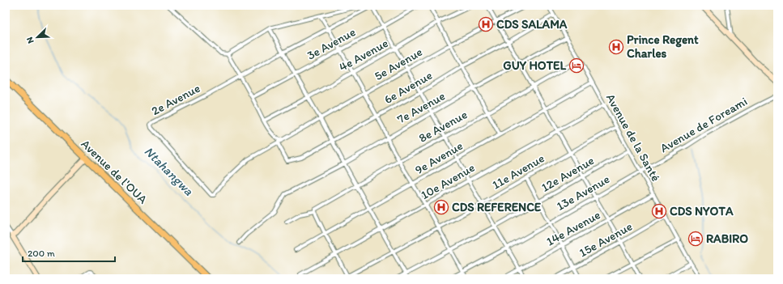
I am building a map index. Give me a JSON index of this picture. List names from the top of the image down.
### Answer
{
  "streets": {
    "main road": ["Avenue de l'OUA"],
    "street": [
      "3e Avenue",
      "4e Avenue",
      "5e Avenue",
      "6e Avenue",
      "2e Avenue",
      "7e Avenue",
      "Avenue de Foreami",
      "8e Avenue",
      "Avenue de la Santé",
      "9e Avenue",
      "11e Avenue",
      "12e Avenue",
      "10e Avenue",
      "13e Avenue",
      "14e Avenue",
      "15e Avenue"
    ]
  },
  "crossings": [
    ["5e Avenue", "6e Avenue"],
    ["5e Avenue", "2e Avenue"],
    ["6e Avenue", "2e Avenue"],
    ["6e Avenue", "Avenue de la Santé"],
    ["7e Avenue", "Avenue de la Santé"],
    ["Avenue de Foreami", "Avenue de la Santé"],
    ["Avenue de Foreami", "13e Avenue"],
    ["8e Avenue", "Avenue de la Santé"],
    ["Avenue de la Santé", "9e Avenue"],
    ["Avenue de la Santé", "11e Avenue"],
    ["Avenue de la Santé", "12e Avenue"],
    ["Avenue de la Santé", "10e Avenue"],
    ["Avenue de la Santé", "13e Avenue"],
    ["Avenue de la Santé", "14e Avenue"],
    ["Avenue de la Santé", "15e Avenue"]
  ],
  "water": ["Ntahangwa"],
  "places": {
    "hospital": [
      "CDS SALAMA",
      "Prince Regent Charles",
      "CDS REFERENCE",
      "CDS NYOTA"
    ],
    "hotel": ["GUY HOTEL", "RABIRO"]
  },
  "scale_bar": "200 m",
  "north": "bottom left"
}
